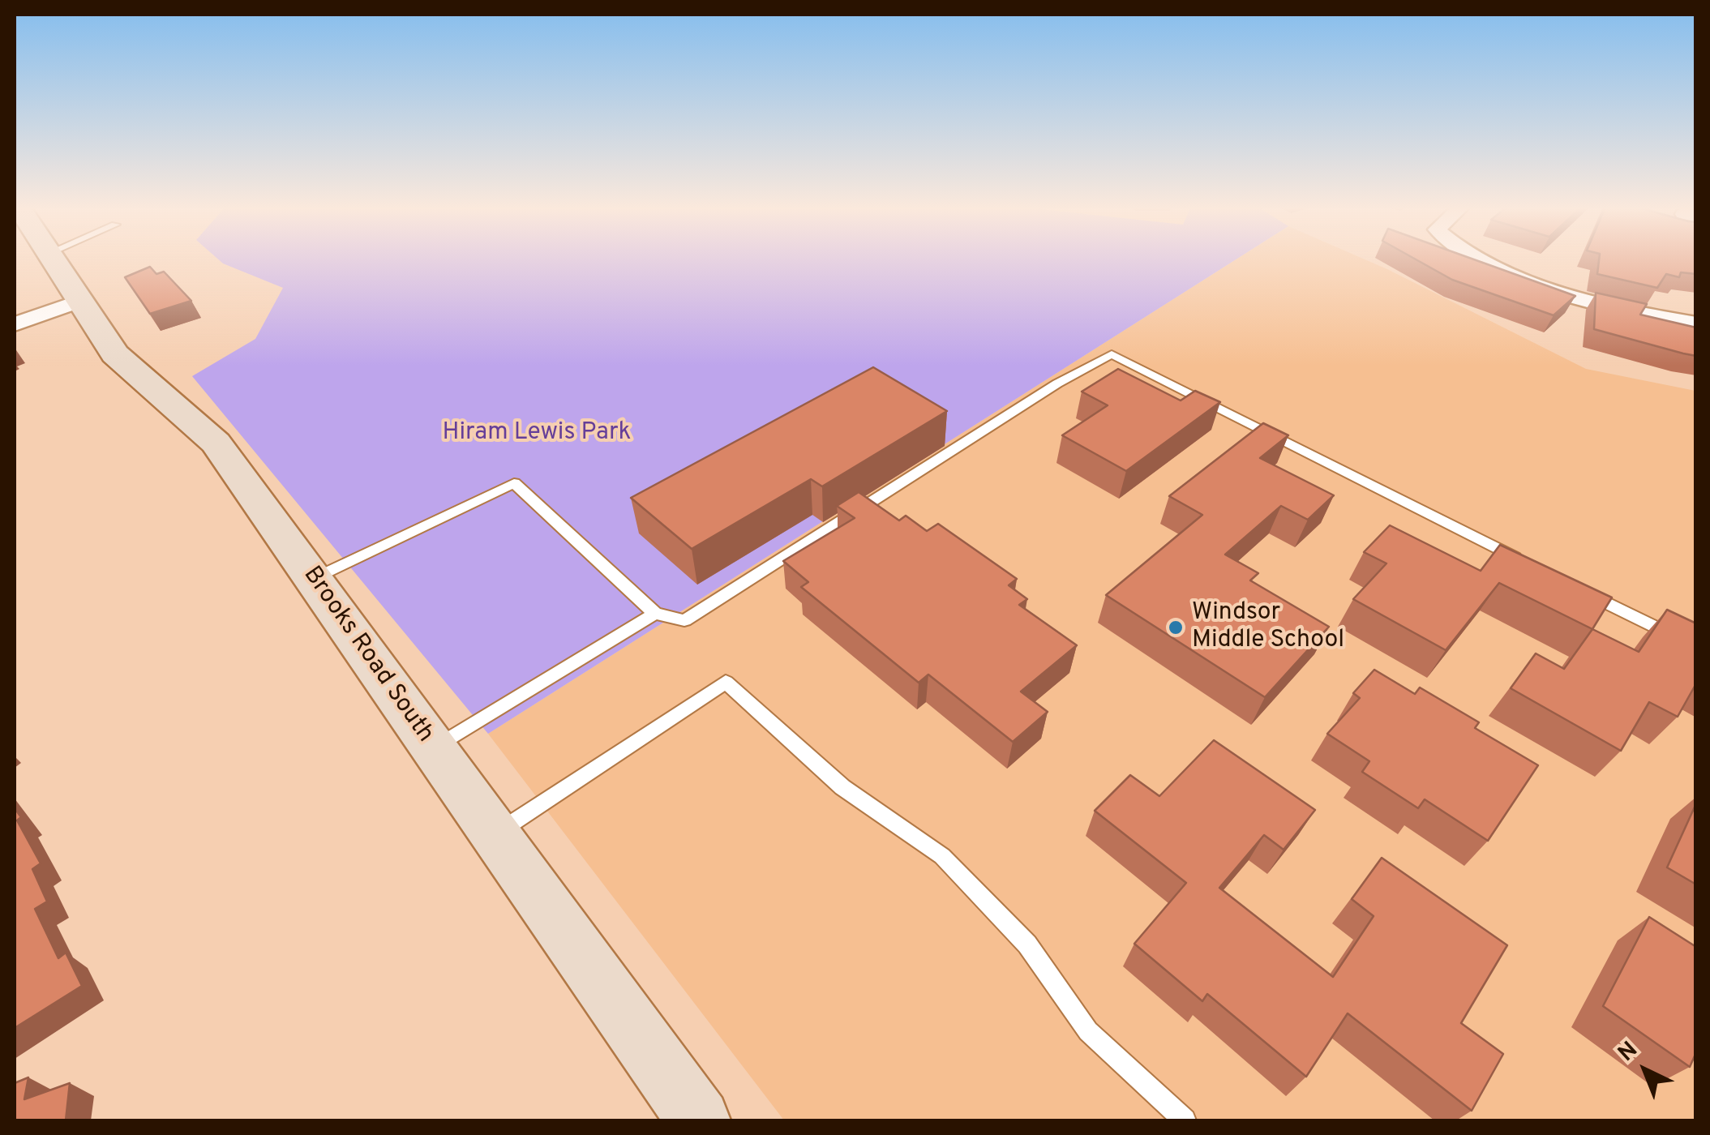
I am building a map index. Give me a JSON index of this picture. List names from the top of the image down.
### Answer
{
  "streets": {
    "street": ["Brooks Road South"]
  },
  "parks": ["Hiram Lewis Park"],
  "places": ["Windsor Middle School"],
  "north": "top left"
}
